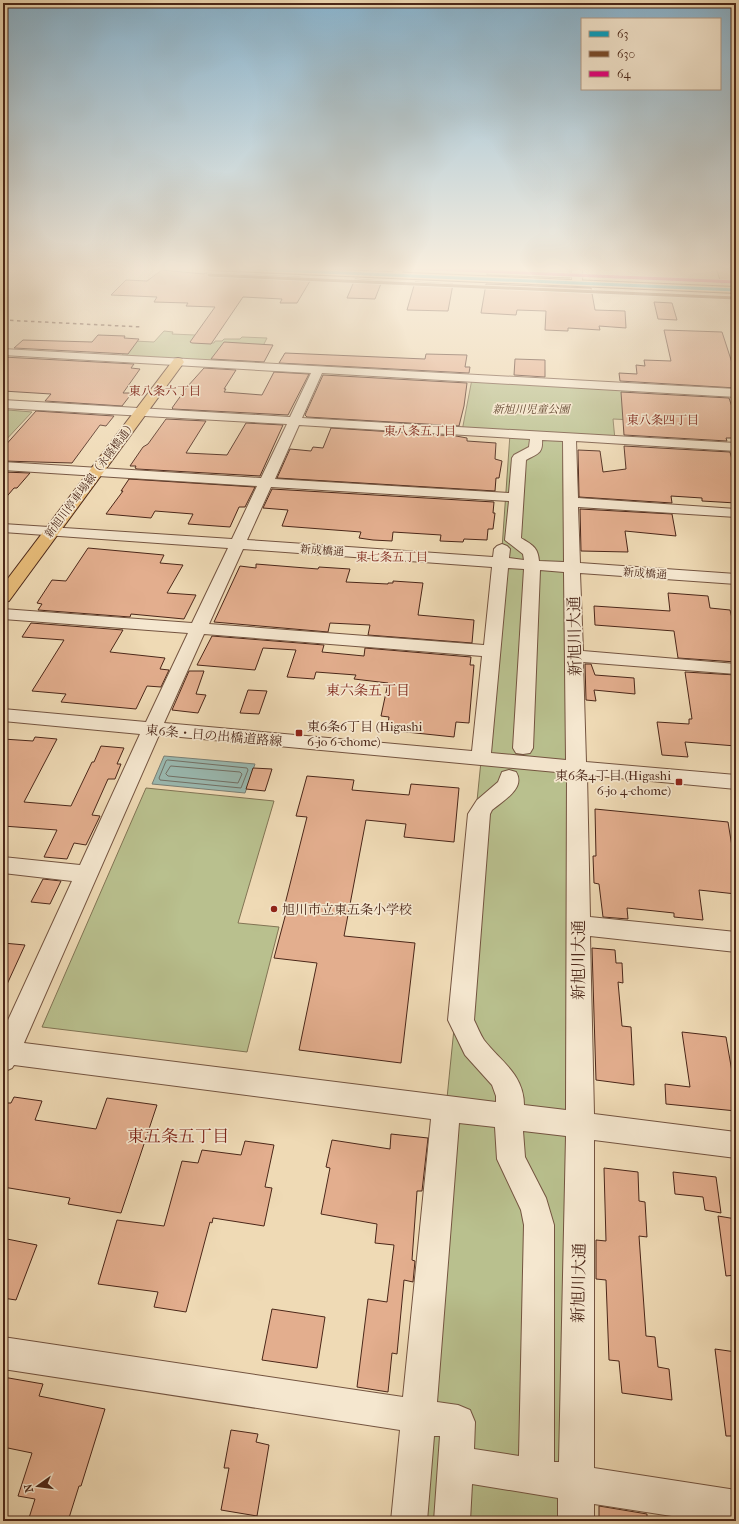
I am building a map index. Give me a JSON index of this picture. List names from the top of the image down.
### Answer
{
  "streets": {
    "main road": ["新旭川停車場線（永隆橋通）"],
    "street": ["新成橋通", "新旭川大通", "東6条・日の出橋道路線"]
  },
  "crossings": [
    ["新旭川停車場線（永隆橋通）", "新成橋通"],
    ["新成橋通", "新旭川大通"],
    ["新旭川大通", "東6条・日の出橋道路線"]
  ],
  "districts": [
    "東八条六丁目",
    "東八条四丁目",
    "東八条五丁目",
    "東七条五丁目",
    "東六条五丁目",
    "東五条五丁目"
  ],
  "parks": ["新旭川児童公園"],
  "places": {
    "transit": ["東6条6丁目 (Higashi 6-jo 6-chome)", "東6条4丁目 (Higashi 6-jo 4-chome)"],
    "other": ["旭川市立東五条小学校"]
  },
  "legend": ["63", "630", "64"],
  "north": "left"
}
